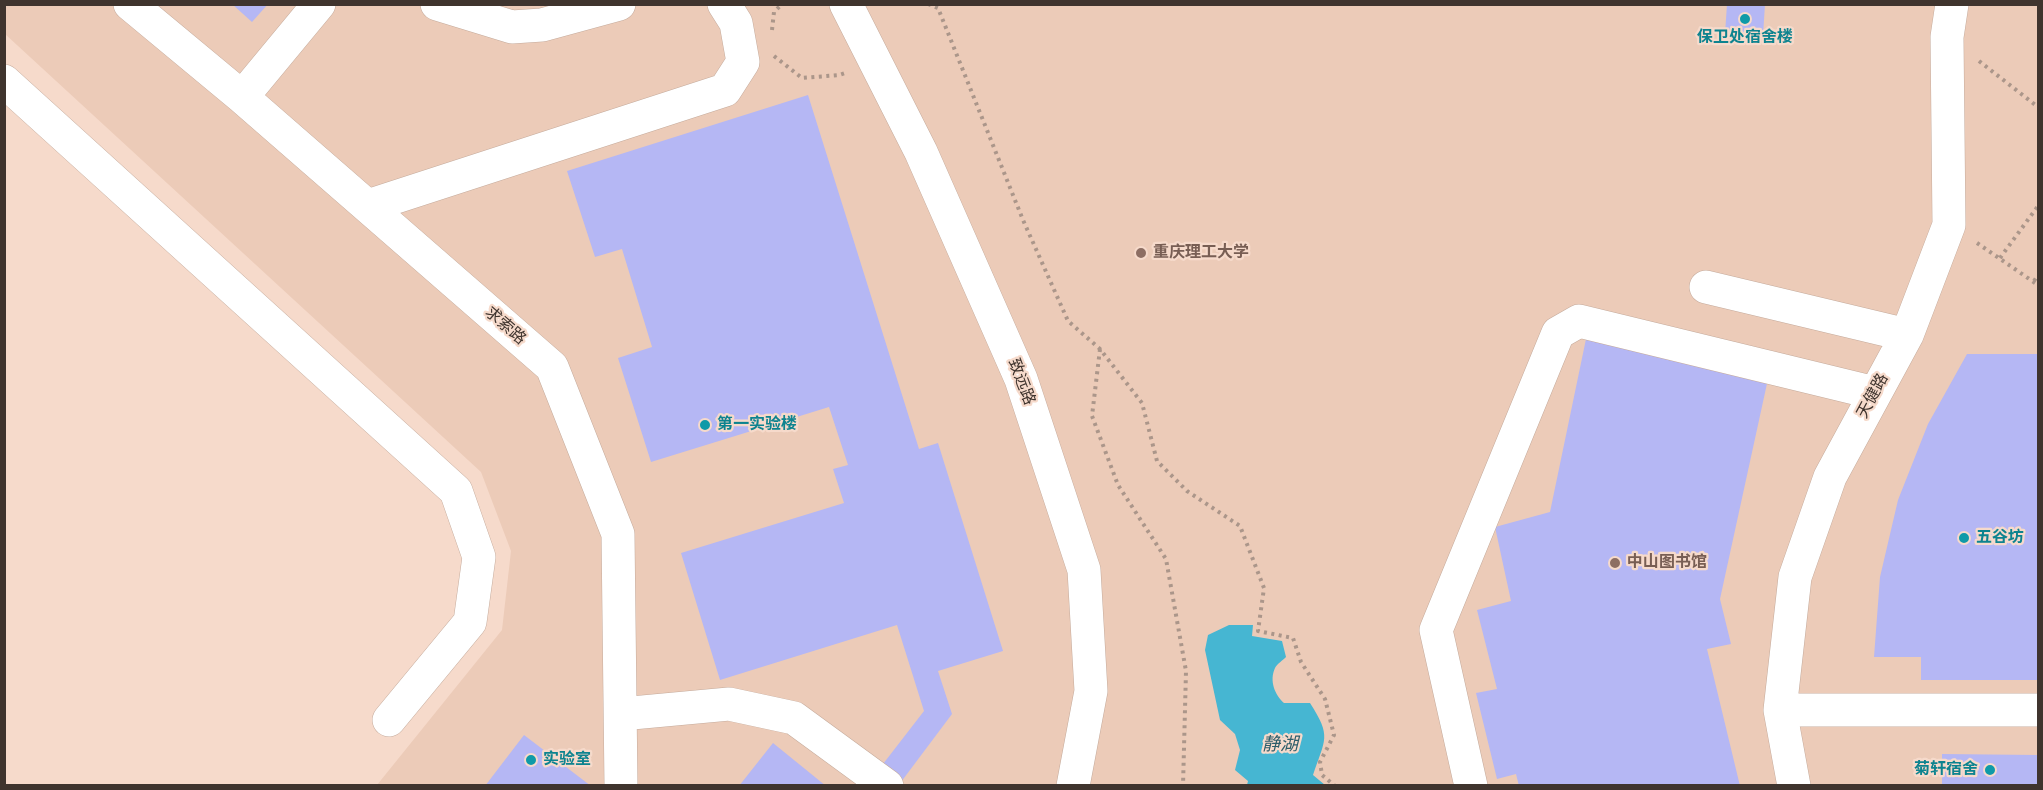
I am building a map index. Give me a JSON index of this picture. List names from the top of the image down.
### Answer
{
  "streets": {
    "street": ["求索路", "致远路", "天健路"]
  },
  "water": ["静湖"],
  "places": [
    "保卫处宿舍楼",
    "重庆理工大学",
    "第一实验楼",
    "五谷坊",
    "中山图书馆",
    "实验室",
    "菊轩宿舍"
  ]
}
